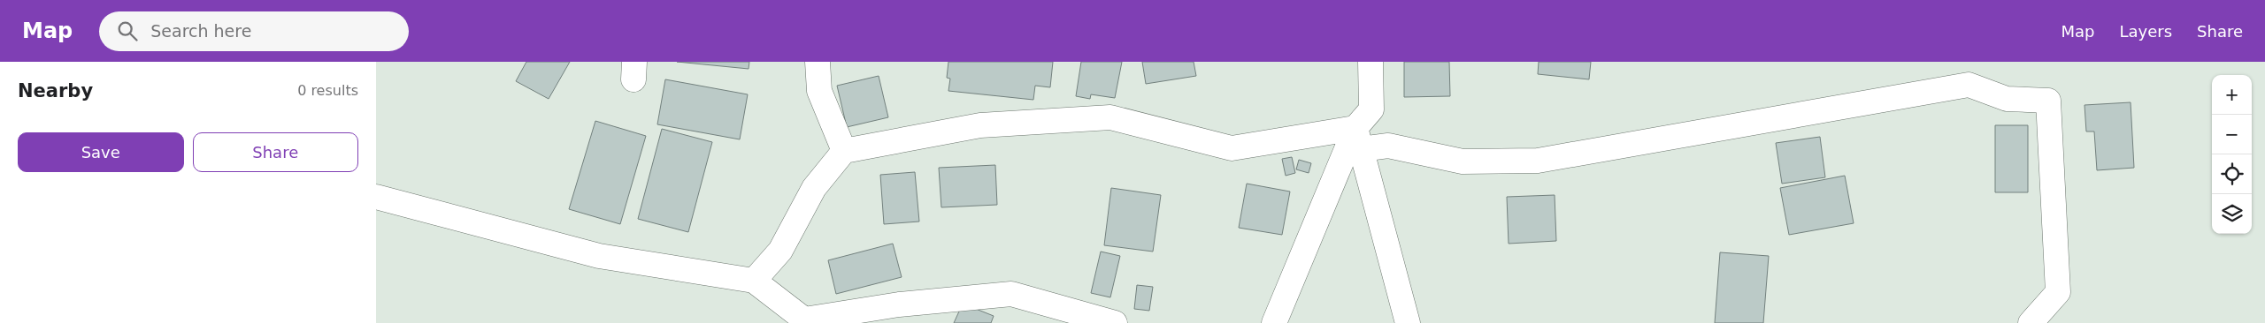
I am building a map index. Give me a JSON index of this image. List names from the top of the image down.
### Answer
{
  "page": {
    "header": "Map",
    "search": "Search here",
    "nav": ["Map", "Layers", "Share"],
    "heading": ["Nearby", "0 results"],
    "map_buttons": ["+", "−"],
    "buttons": ["Save", "Share"]
  }
}
